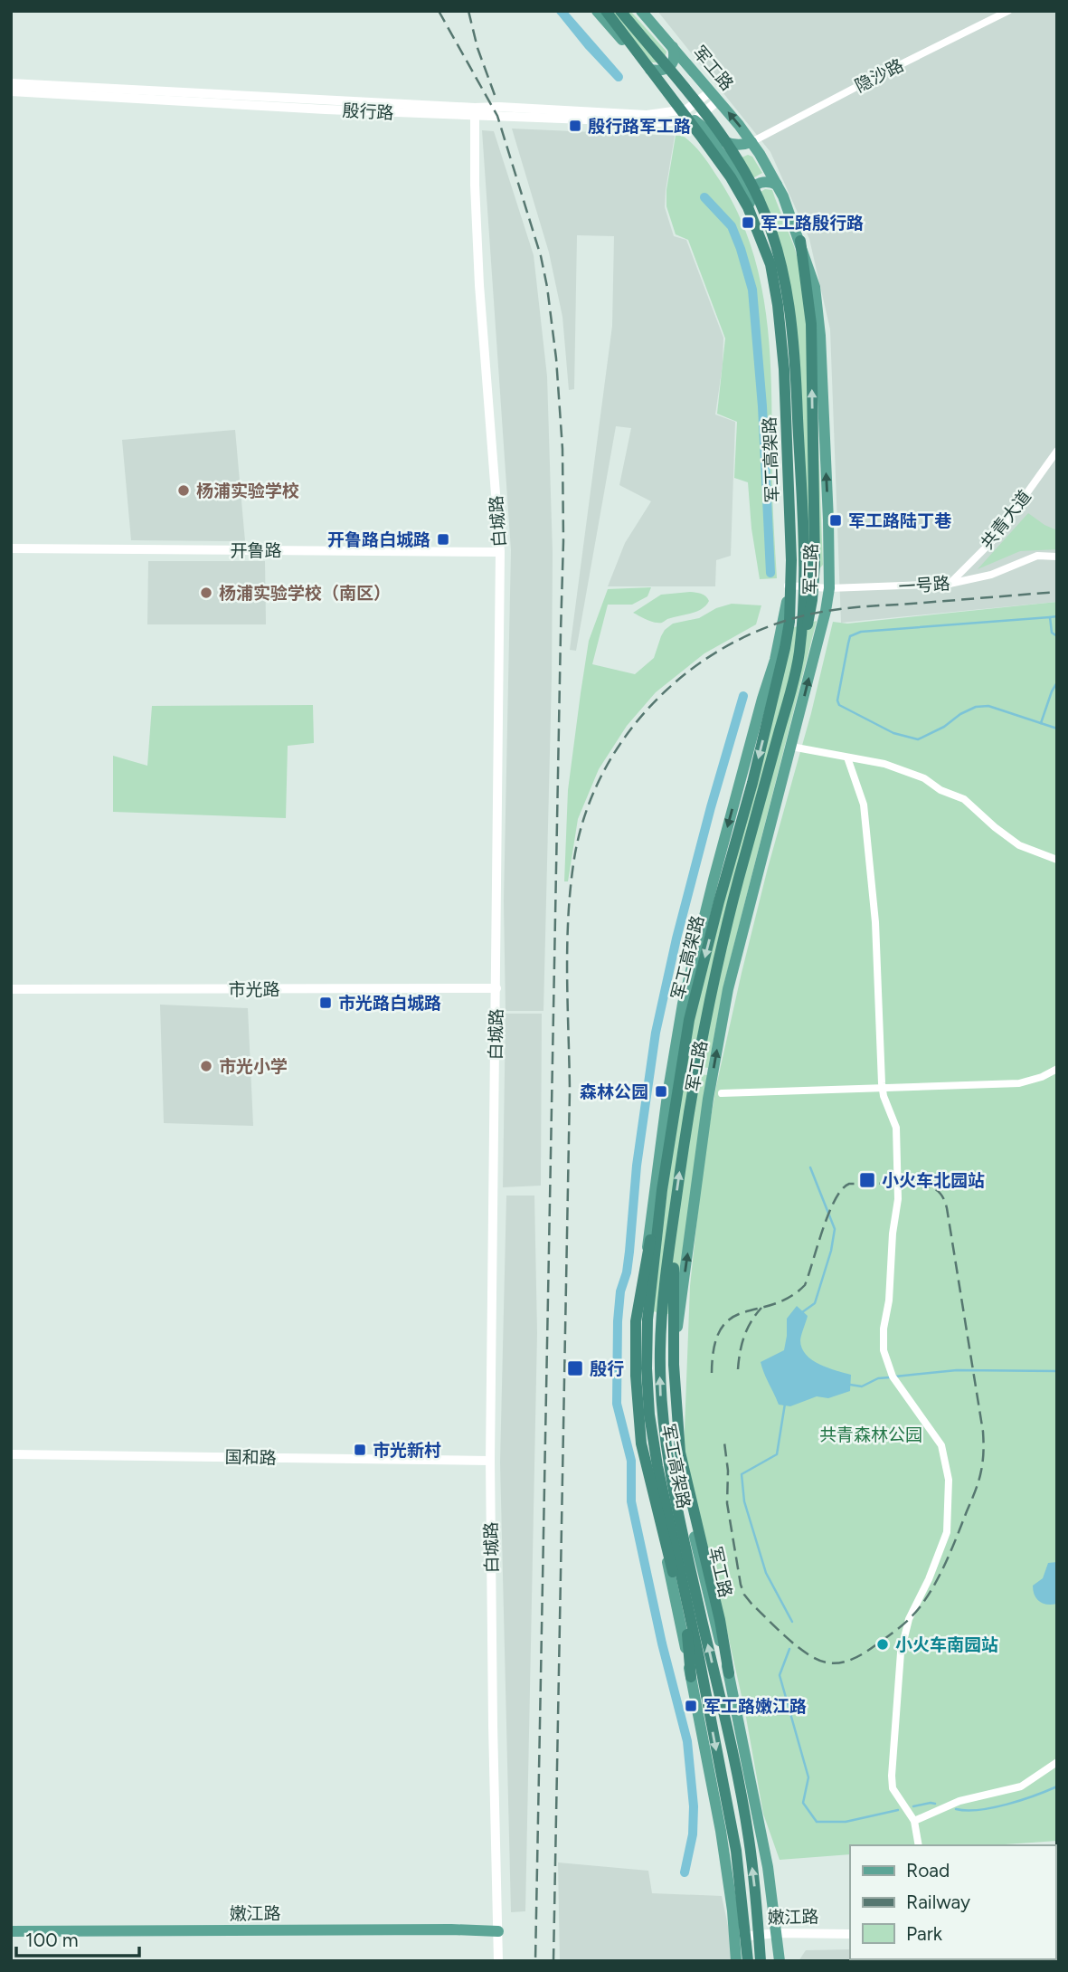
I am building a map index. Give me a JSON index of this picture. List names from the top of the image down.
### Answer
{
  "streets": {
    "highway": ["军工高架路"],
    "main road": ["军工路", "殷行路", "嫩江路"],
    "street": [
      "隐沙路",
      "共青大道",
      "白城路",
      "开鲁路",
      "一号路",
      "市光路",
      "国和路"
    ]
  },
  "crossings": [
    ["军工路", "隐沙路"],
    ["军工路", "殷行路"],
    ["军工路", "一号路"],
    ["军工路", "嫩江路"],
    ["殷行路", "白城路"],
    ["共青大道", "一号路"],
    ["白城路", "开鲁路"],
    ["白城路", "市光路"],
    ["白城路", "国和路"],
    ["白城路", "嫩江路"]
  ],
  "parks": ["共青森林公园"],
  "places": {
    "transit": [
      "殷行路军工路",
      "军工路殷行路",
      "军工路陆丁巷",
      "开鲁路白城路",
      "市光路白城路",
      "森林公园",
      "小火车北园站",
      "殷行",
      "市光新村",
      "军工路嫩江路"
    ],
    "other": [
      "杨浦实验学校",
      "杨浦实验学校（南区）",
      "市光小学",
      "小火车南园站"
    ]
  },
  "legend": ["Road", "Railway", "Park"],
  "scale_bar": "100 m"
}
